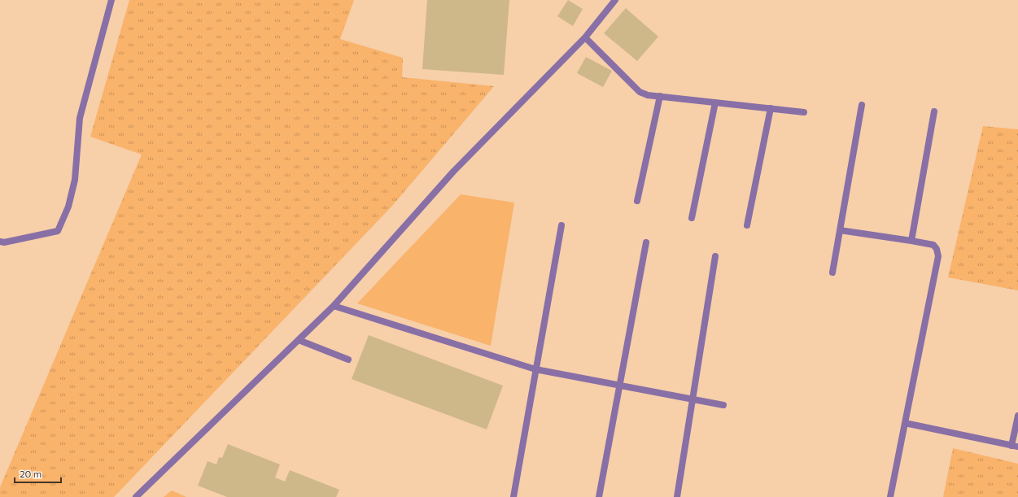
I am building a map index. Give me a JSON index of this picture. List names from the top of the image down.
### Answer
{
  "scale_bar": "20 m"
}
